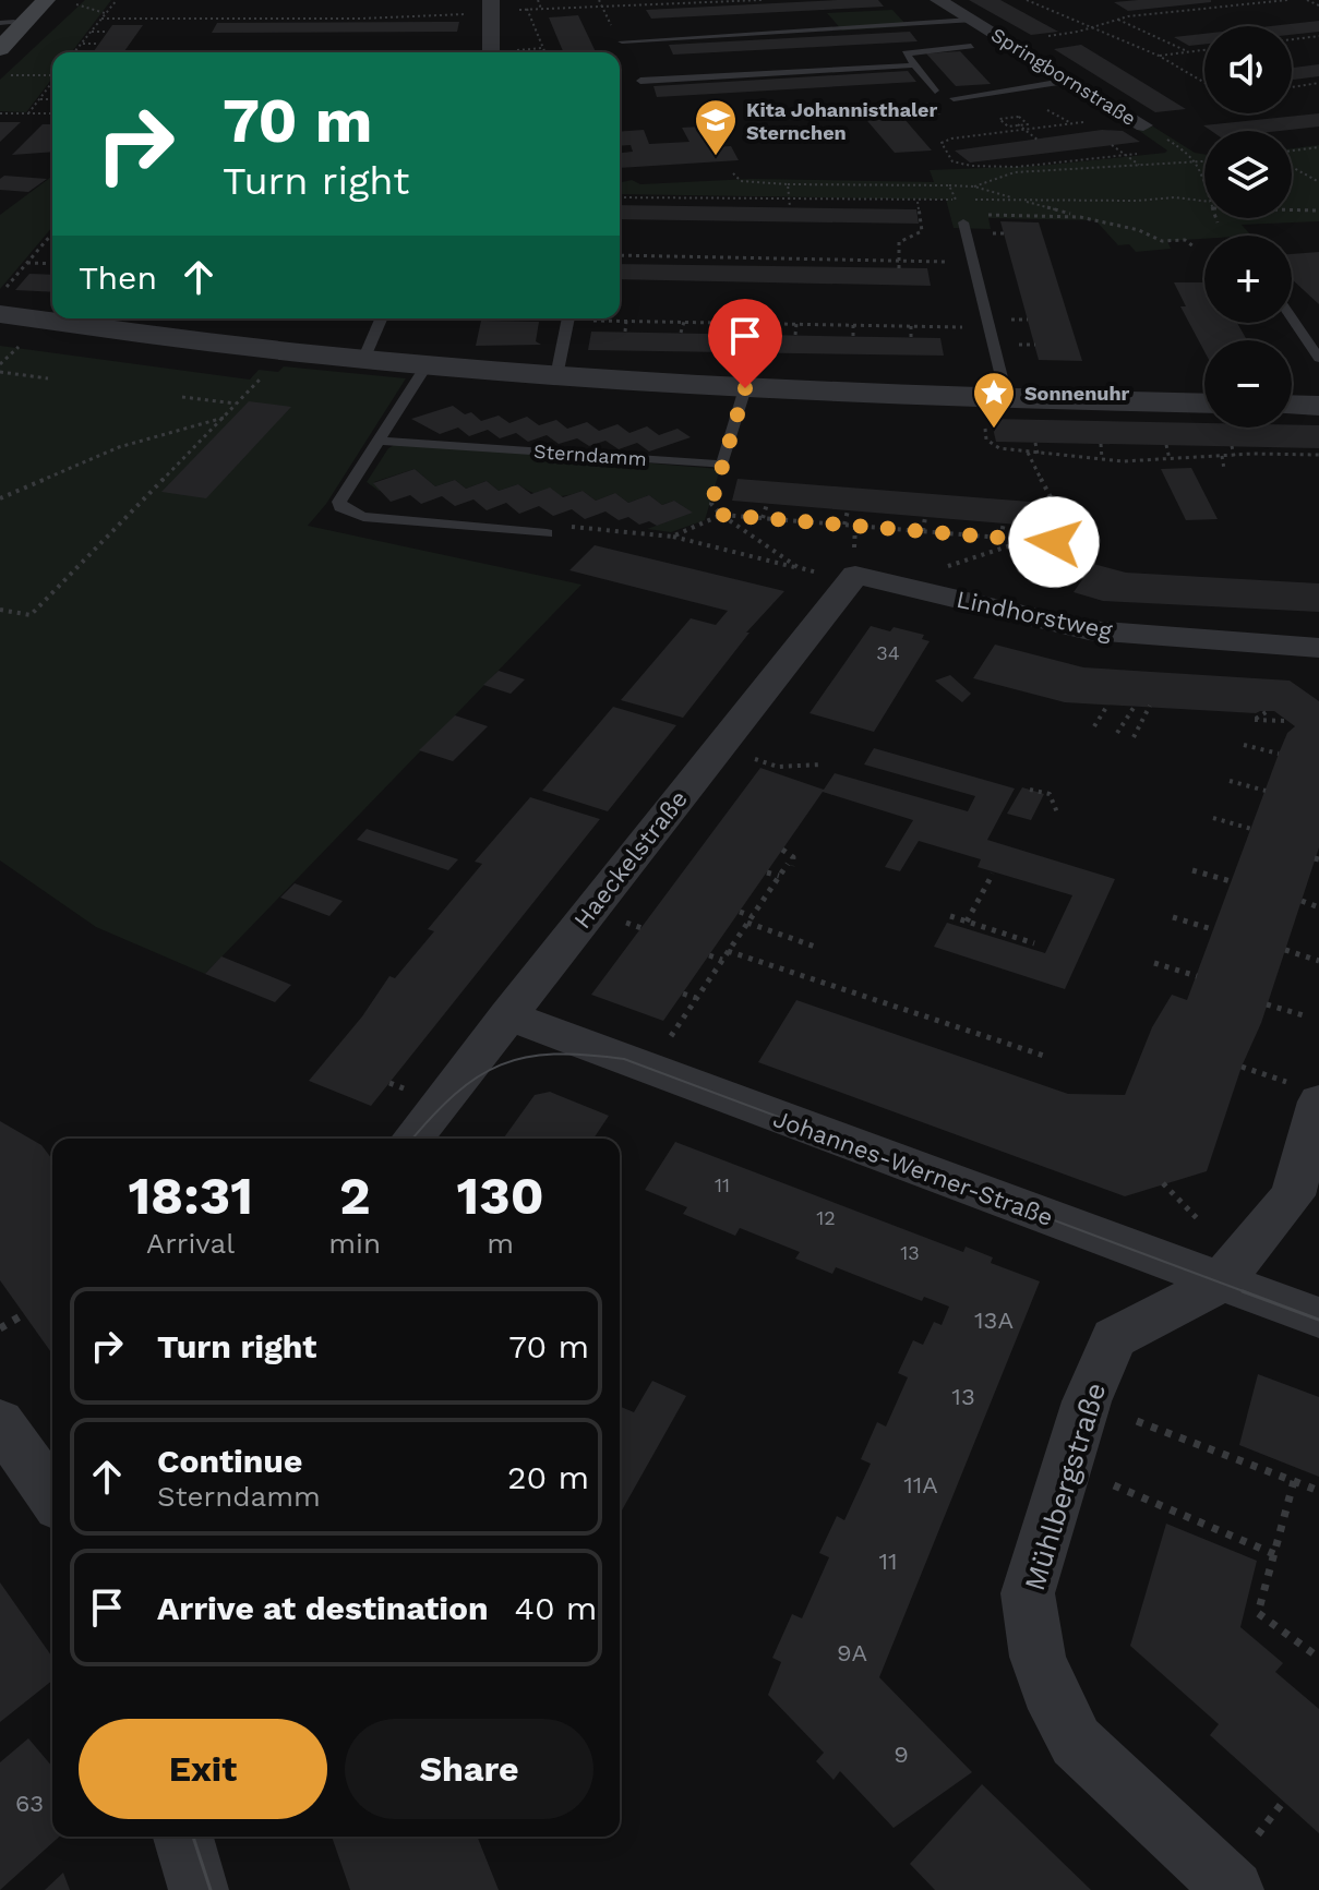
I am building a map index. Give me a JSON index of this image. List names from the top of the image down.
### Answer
{
  "streets": {
    "street": [
      "Springbornstraße",
      "Lindhorstweg",
      "Haeckelstraße",
      "Johannes-Werner-Straße",
      "Mühlbergstraße"
    ],
    "lane": ["Sterndamm"]
  },
  "crossings": [
    ["Lindhorstweg", "Haeckelstraße"],
    ["Haeckelstraße", "Johannes-Werner-Straße"],
    ["Johannes-Werner-Straße", "Mühlbergstraße"]
  ],
  "places": {
    "school or university": ["Kita Johannisthaler Sternchen"],
    "place": ["Sonnenuhr"]
  },
  "house_numbers": [
    "34",
    "11",
    "12",
    "13",
    "13A",
    "13",
    "11A",
    "11",
    "9A",
    "9",
    "63"
  ],
  "page": {
    "map_buttons": ["+", "−"],
    "turn": ["70 m", "Turn right"],
    "then": "Then",
    "eta": [
      "18:31",
      "Arrival",
      "2",
      "min",
      "130",
      "m"
    ],
    "list": [
      {
        "name": "Turn right",
        "value": "70 m"
      },
      {
        "name": "Continue",
        "note": "Sterndamm",
        "value": "20 m"
      },
      {
        "name": "Arrive at destination",
        "value": "40 m"
      }
    ],
    "buttons": ["Exit", "Share"]
  }
}
